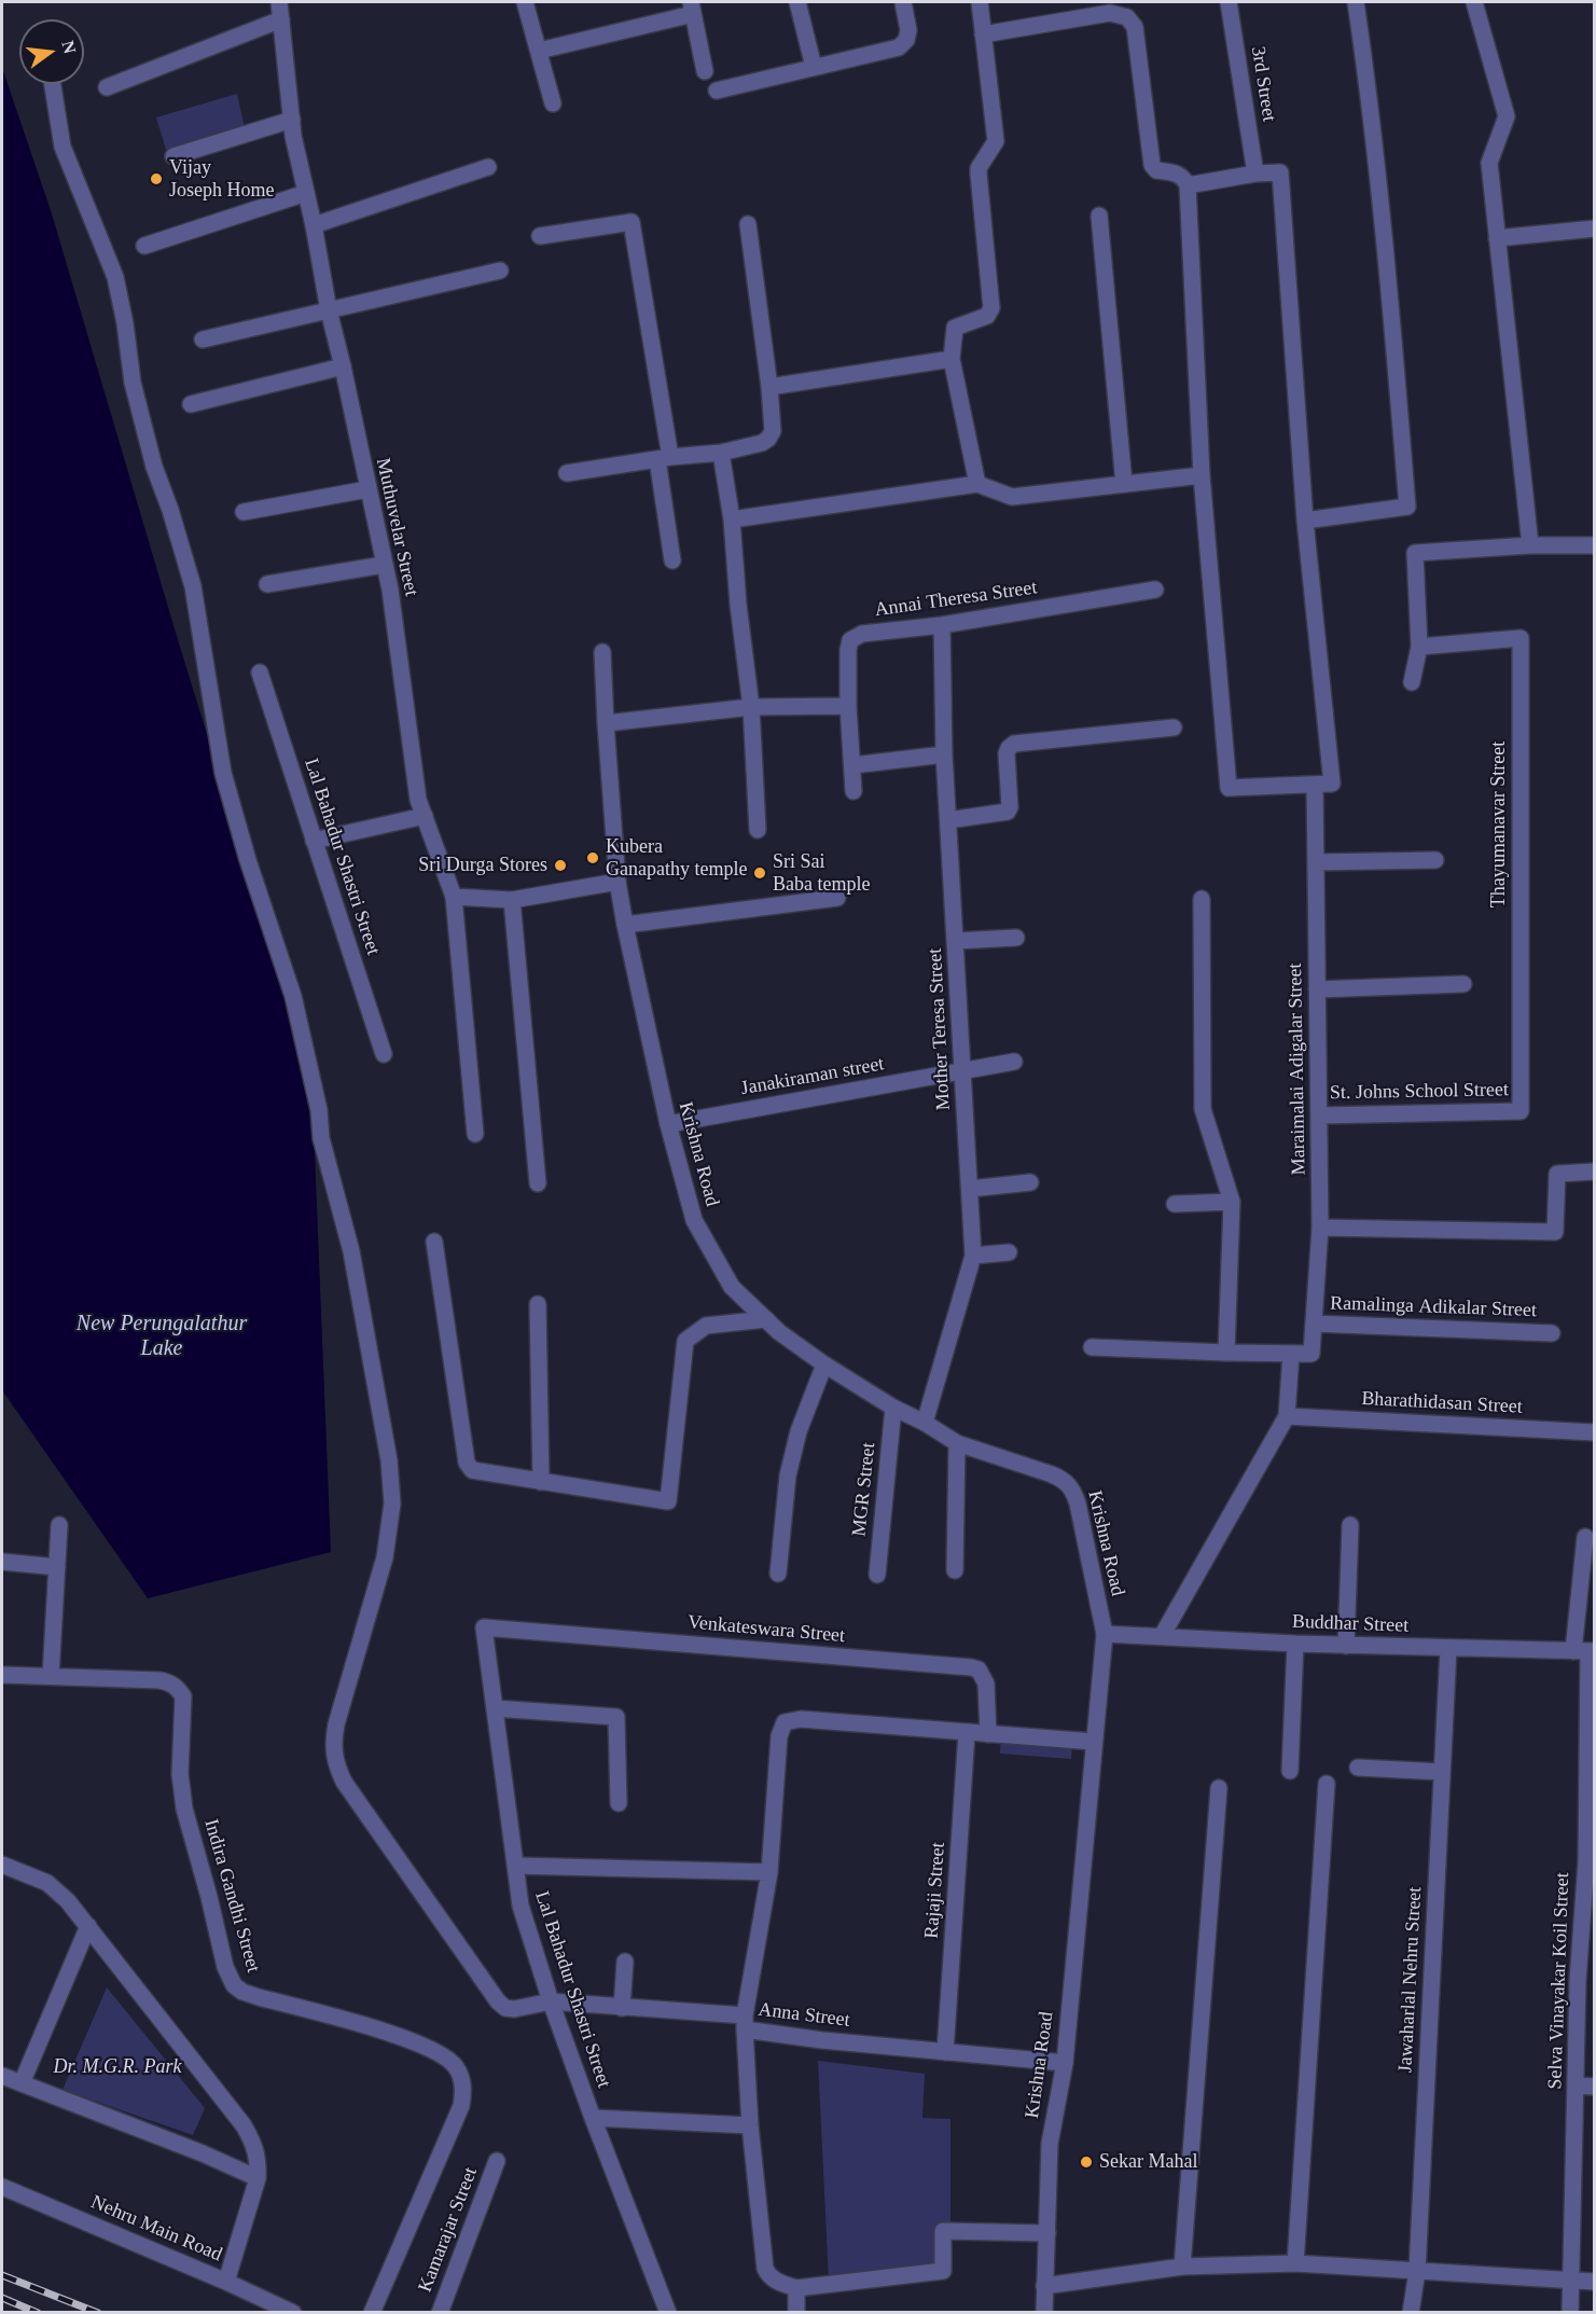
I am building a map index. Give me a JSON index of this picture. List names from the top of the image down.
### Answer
{
  "streets": {
    "street": [
      "3rd Street",
      "Muthuvelar Street",
      "Annai Theresa Street",
      "Thayumanavar Street",
      "Lal Bahadur Shastri Street",
      "Mother Teresa Street",
      "Maraimalai Adigalar Street",
      "Janakiraman street",
      "St. Johns School Street",
      "Krishna Road",
      "Ramalinga Adikalar Street",
      "Bharathidasan Street",
      "MGR Street",
      "Buddhar Street",
      "Venkateswara Street",
      "Rajaji Street",
      "Indira Gandhi Street",
      "Jawaharlal Nehru Street",
      "Selva Vinayakar Koil Street",
      "Anna Street",
      "Nehru Main Road",
      "Kamarajar Street"
    ]
  },
  "crossings": [
    ["Annai Theresa Street", "Mother Teresa Street"],
    ["Thayumanavar Street", "St. Johns School Street"],
    ["Lal Bahadur Shastri Street", "Venkateswara Street"],
    ["Lal Bahadur Shastri Street", "Anna Street"],
    ["Mother Teresa Street", "Janakiraman street"],
    ["Mother Teresa Street", "Krishna Road"],
    ["Maraimalai Adigalar Street", "St. Johns School Street"],
    ["Maraimalai Adigalar Street", "Ramalinga Adikalar Street"],
    ["Janakiraman street", "Krishna Road"],
    ["Krishna Road", "MGR Street"],
    ["Krishna Road", "Buddhar Street"],
    ["Krishna Road", "Anna Street"],
    ["Buddhar Street", "Jawaharlal Nehru Street"],
    ["Buddhar Street", "Selva Vinayakar Koil Street"],
    ["Rajaji Street", "Anna Street"]
  ],
  "water": ["New Perungalathur Lake"],
  "parks": ["Dr. M.G.R. Park"],
  "places": [
    "Vijay Joseph Home",
    "Kubera Ganapathy temple",
    "Sri Durga Stores",
    "Sri Sai Baba temple",
    "Sekar Mahal"
  ],
  "north": "right"
}
